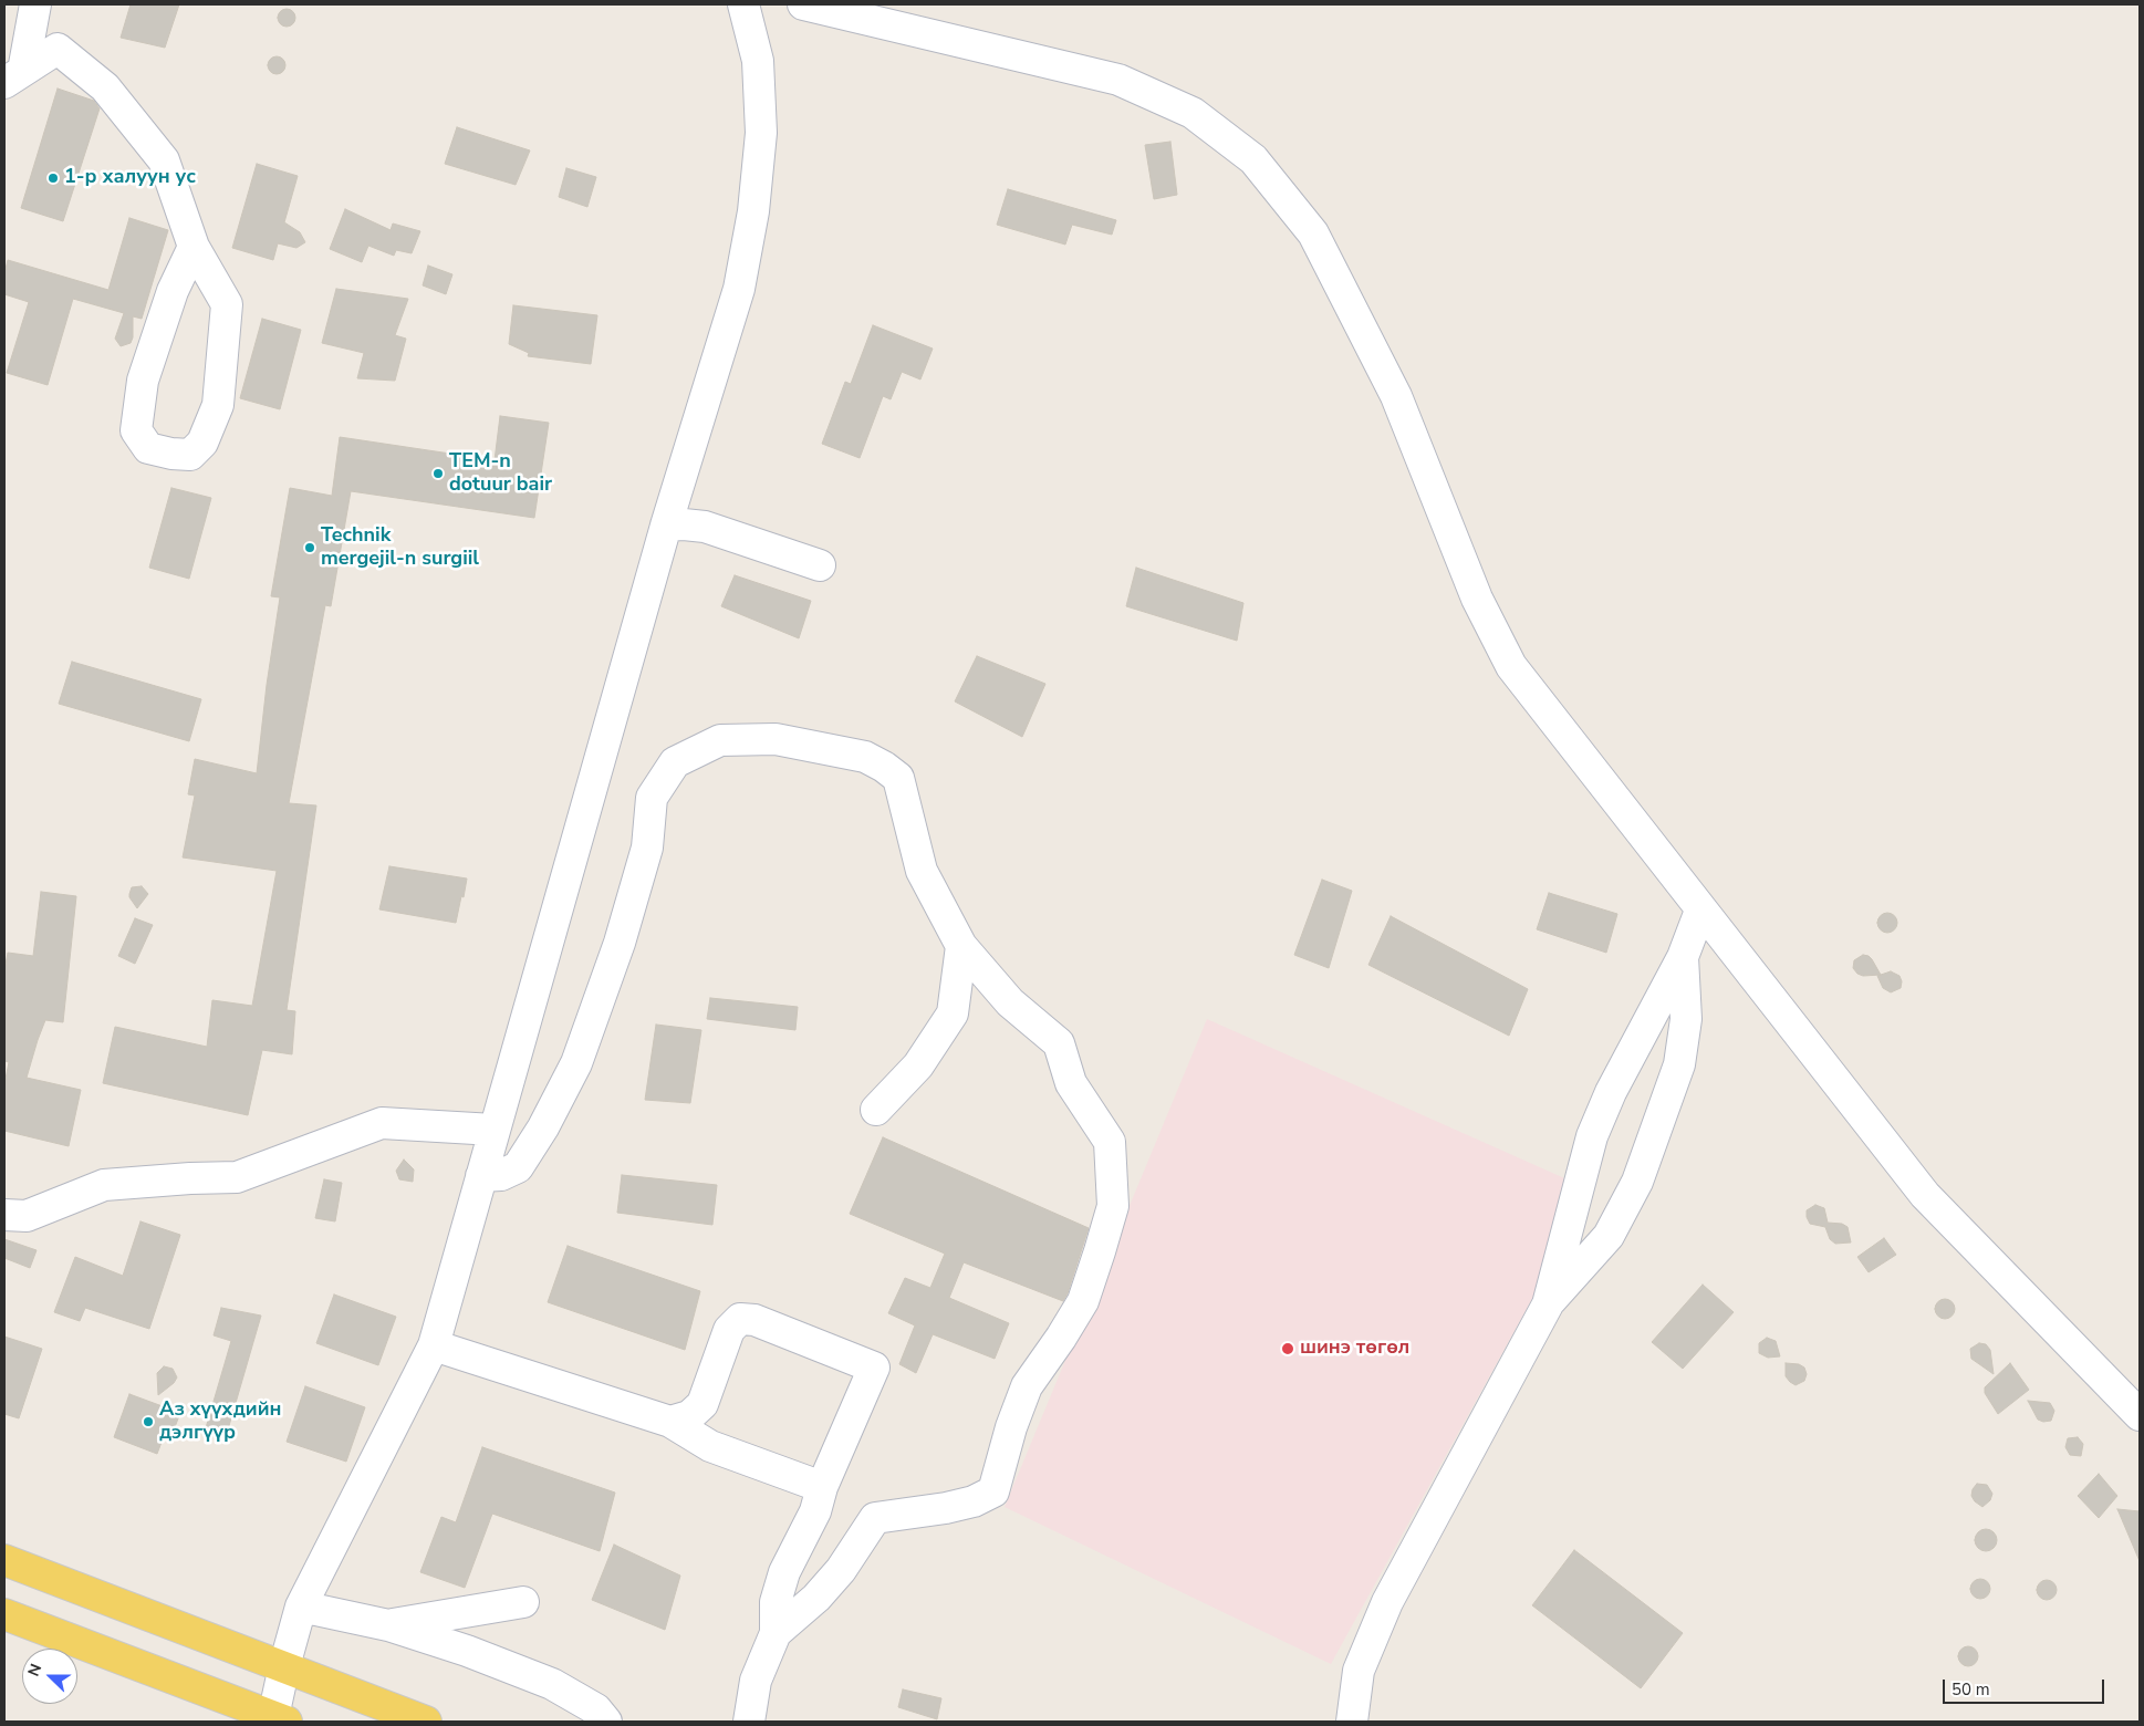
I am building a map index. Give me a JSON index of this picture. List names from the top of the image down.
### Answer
{
  "places": [
    "1-р халуун ус",
    "TEM-n dotuur bair",
    "Technik mergejil-n surgiil",
    "шинэ төгөл",
    "Аз хүүхдийн дэлгүүр"
  ],
  "scale_bar": "50 m",
  "north": "left"
}
